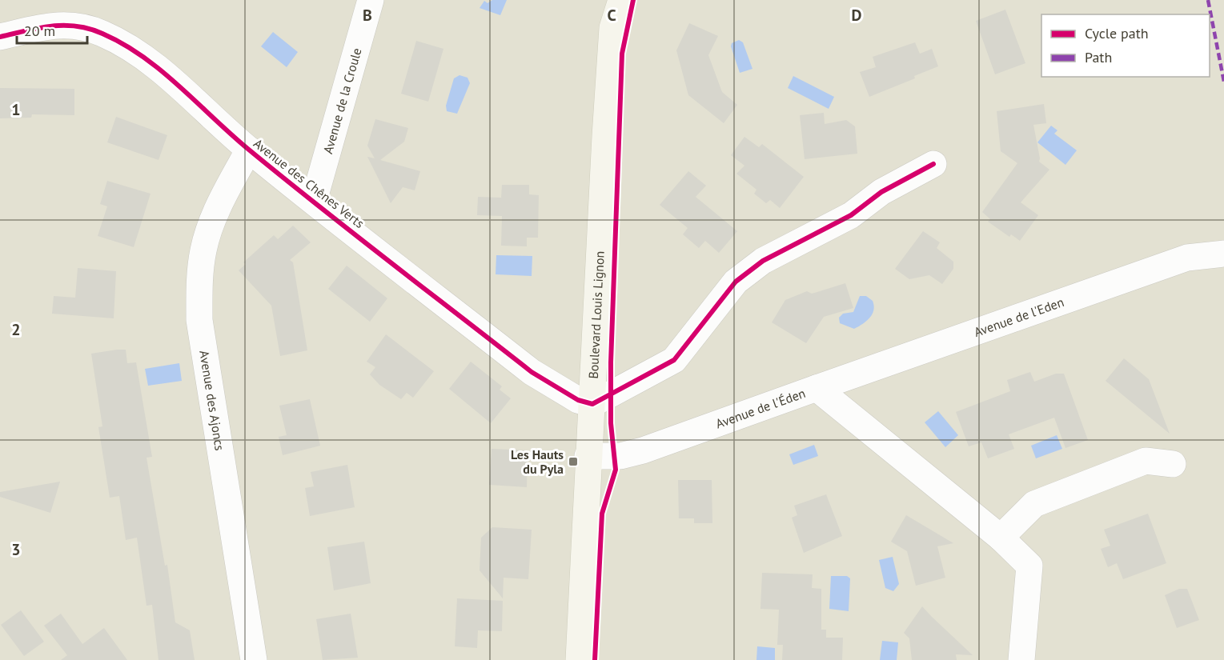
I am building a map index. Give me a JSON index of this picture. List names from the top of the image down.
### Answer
{
  "streets": {
    "main road": ["Boulevard Louis Lignon"],
    "street": [
      "Avenue de la Croule",
      "Avenue des Chênes Verts",
      "Avenue de l'Eden",
      "Avenue des Ajoncs",
      "Avenue de l'Éden"
    ]
  },
  "crossings": [
    ["Avenue de la Croule", "Avenue des Chênes Verts"],
    ["Avenue des Chênes Verts", "Boulevard Louis Lignon"],
    ["Avenue des Chênes Verts", "Avenue des Ajoncs"],
    ["Boulevard Louis Lignon", "Avenue de l'Éden"],
    ["Avenue de l'Eden", "Avenue de l'Éden"]
  ],
  "places": {
    "transit": ["Les Hauts du Pyla"]
  },
  "legend": ["Cycle path", "Path"],
  "scale_bar": "20 m",
  "grid": {
    "columns": ["B", "C", "D"],
    "rows": ["1", "2", "3"]
  }
}
